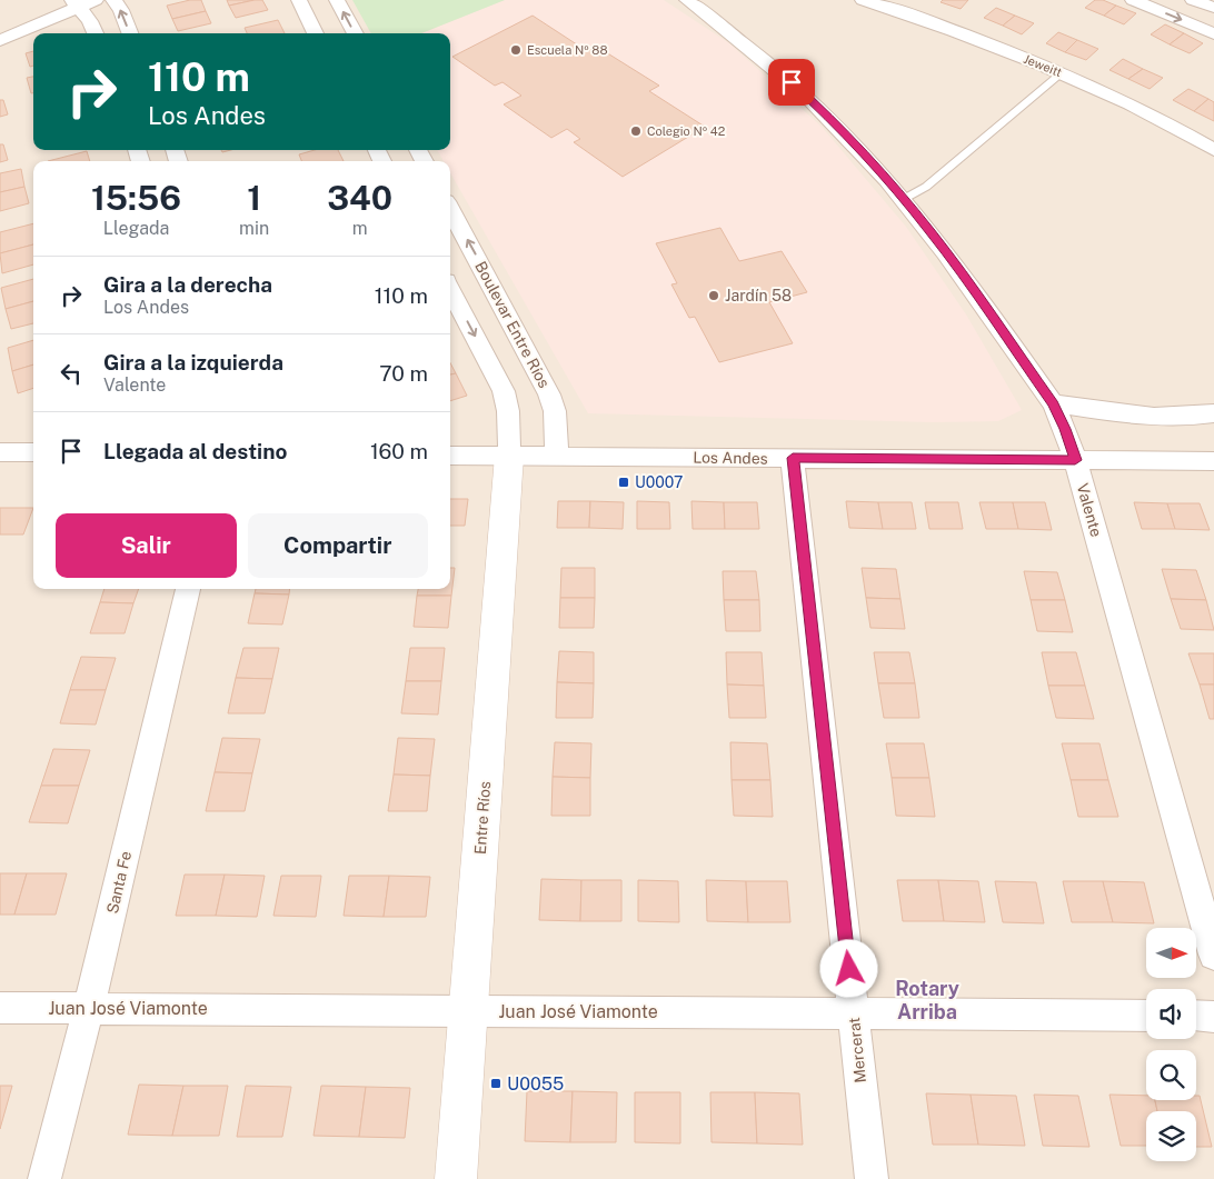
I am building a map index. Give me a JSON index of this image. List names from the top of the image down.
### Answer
{
  "streets": {
    "street": [
      "Jeweitt",
      "Boulevar Entre Ríos",
      "Los Andes",
      "Valente",
      "Entre Ríos",
      "Santa Fe",
      "Juan José Viamonte",
      "Mercerat"
    ]
  },
  "crossings": [
    ["Boulevar Entre Ríos", "Los Andes"],
    ["Los Andes", "Valente"],
    ["Los Andes", "Entre Ríos"],
    ["Los Andes", "Mercerat"],
    ["Entre Ríos", "Juan José Viamonte"],
    ["Santa Fe", "Juan José Viamonte"],
    ["Juan José Viamonte", "Mercerat"]
  ],
  "districts": ["Rotary Arriba"],
  "places": {
    "other": ["Escuela Nº 88", "Colegio Nº 42", "Jardín 58"],
    "transit": ["U0007", "U0055"]
  },
  "north": "right",
  "page": {
    "turn": ["110 m", "Los Andes"],
    "eta": [
      "15:56",
      "Llegada",
      "1",
      "min",
      "340",
      "m"
    ],
    "list": [
      {
        "name": "Gira a la derecha",
        "note": "Los Andes",
        "value": "110 m"
      },
      {
        "name": "Gira a la izquierda",
        "note": "Valente",
        "value": "70 m"
      },
      {
        "name": "Llegada al destino",
        "value": "160 m"
      }
    ],
    "buttons": ["Salir", "Compartir"]
  }
}
